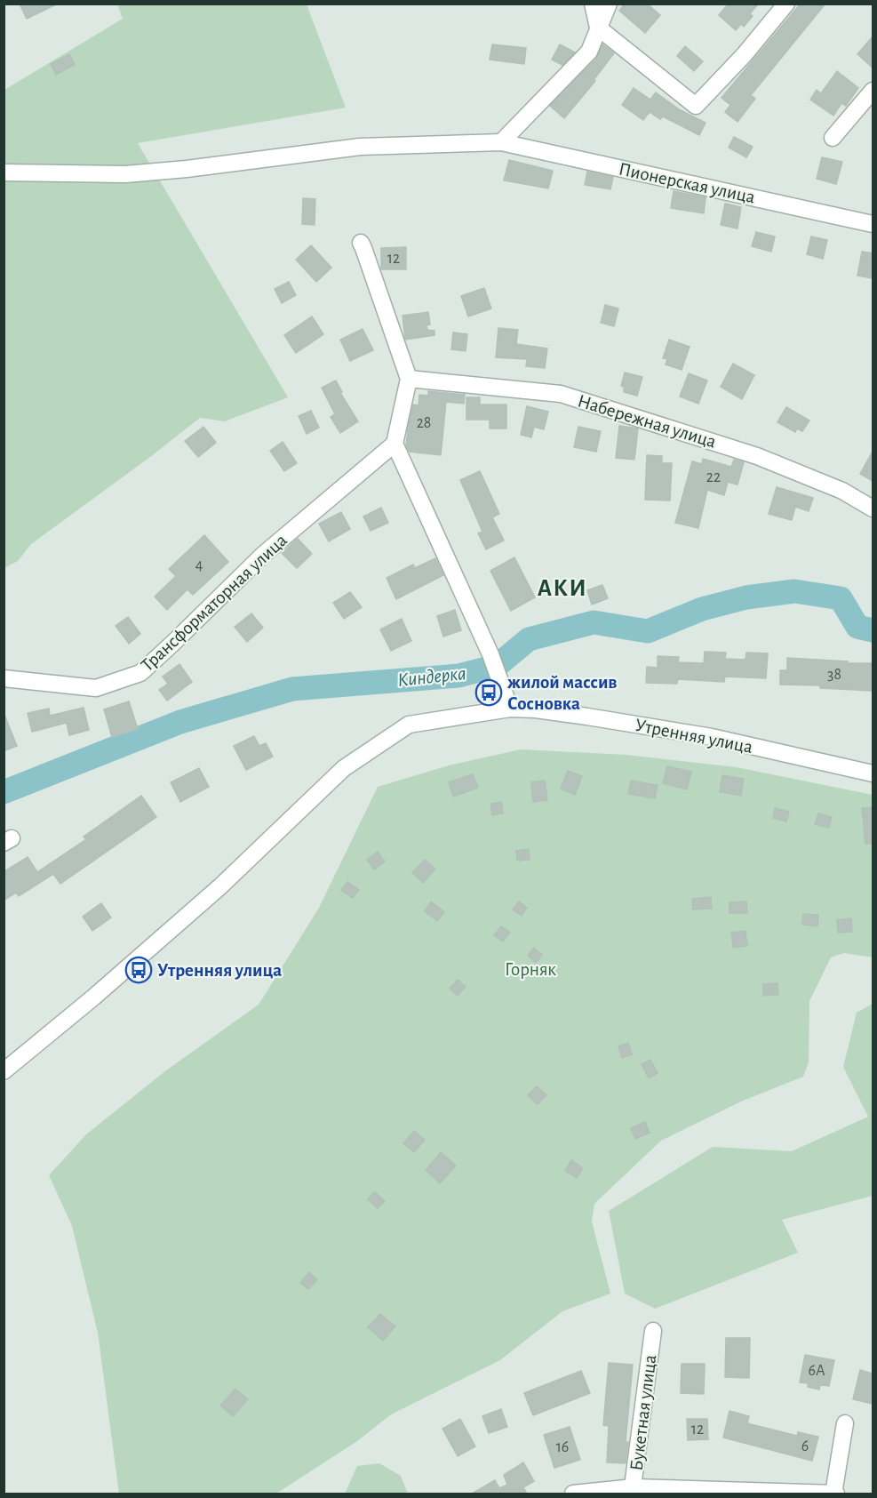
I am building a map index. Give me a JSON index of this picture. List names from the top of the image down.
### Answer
{
  "streets": {
    "street": [
      "Пионерская улица",
      "Набережная улица",
      "Трансформаторная улица",
      "Утренняя улица",
      "Букетная улица"
    ]
  },
  "districts": ["АКИ"],
  "water": ["Киндерка"],
  "parks": ["Горняк"],
  "places": {
    "bus stop": ["жилой массив Сосновка", "Утренняя улица"]
  },
  "house_numbers": [
    "12",
    "28",
    "22",
    "4",
    "38",
    "6А",
    "12",
    "6",
    "16"
  ]
}
